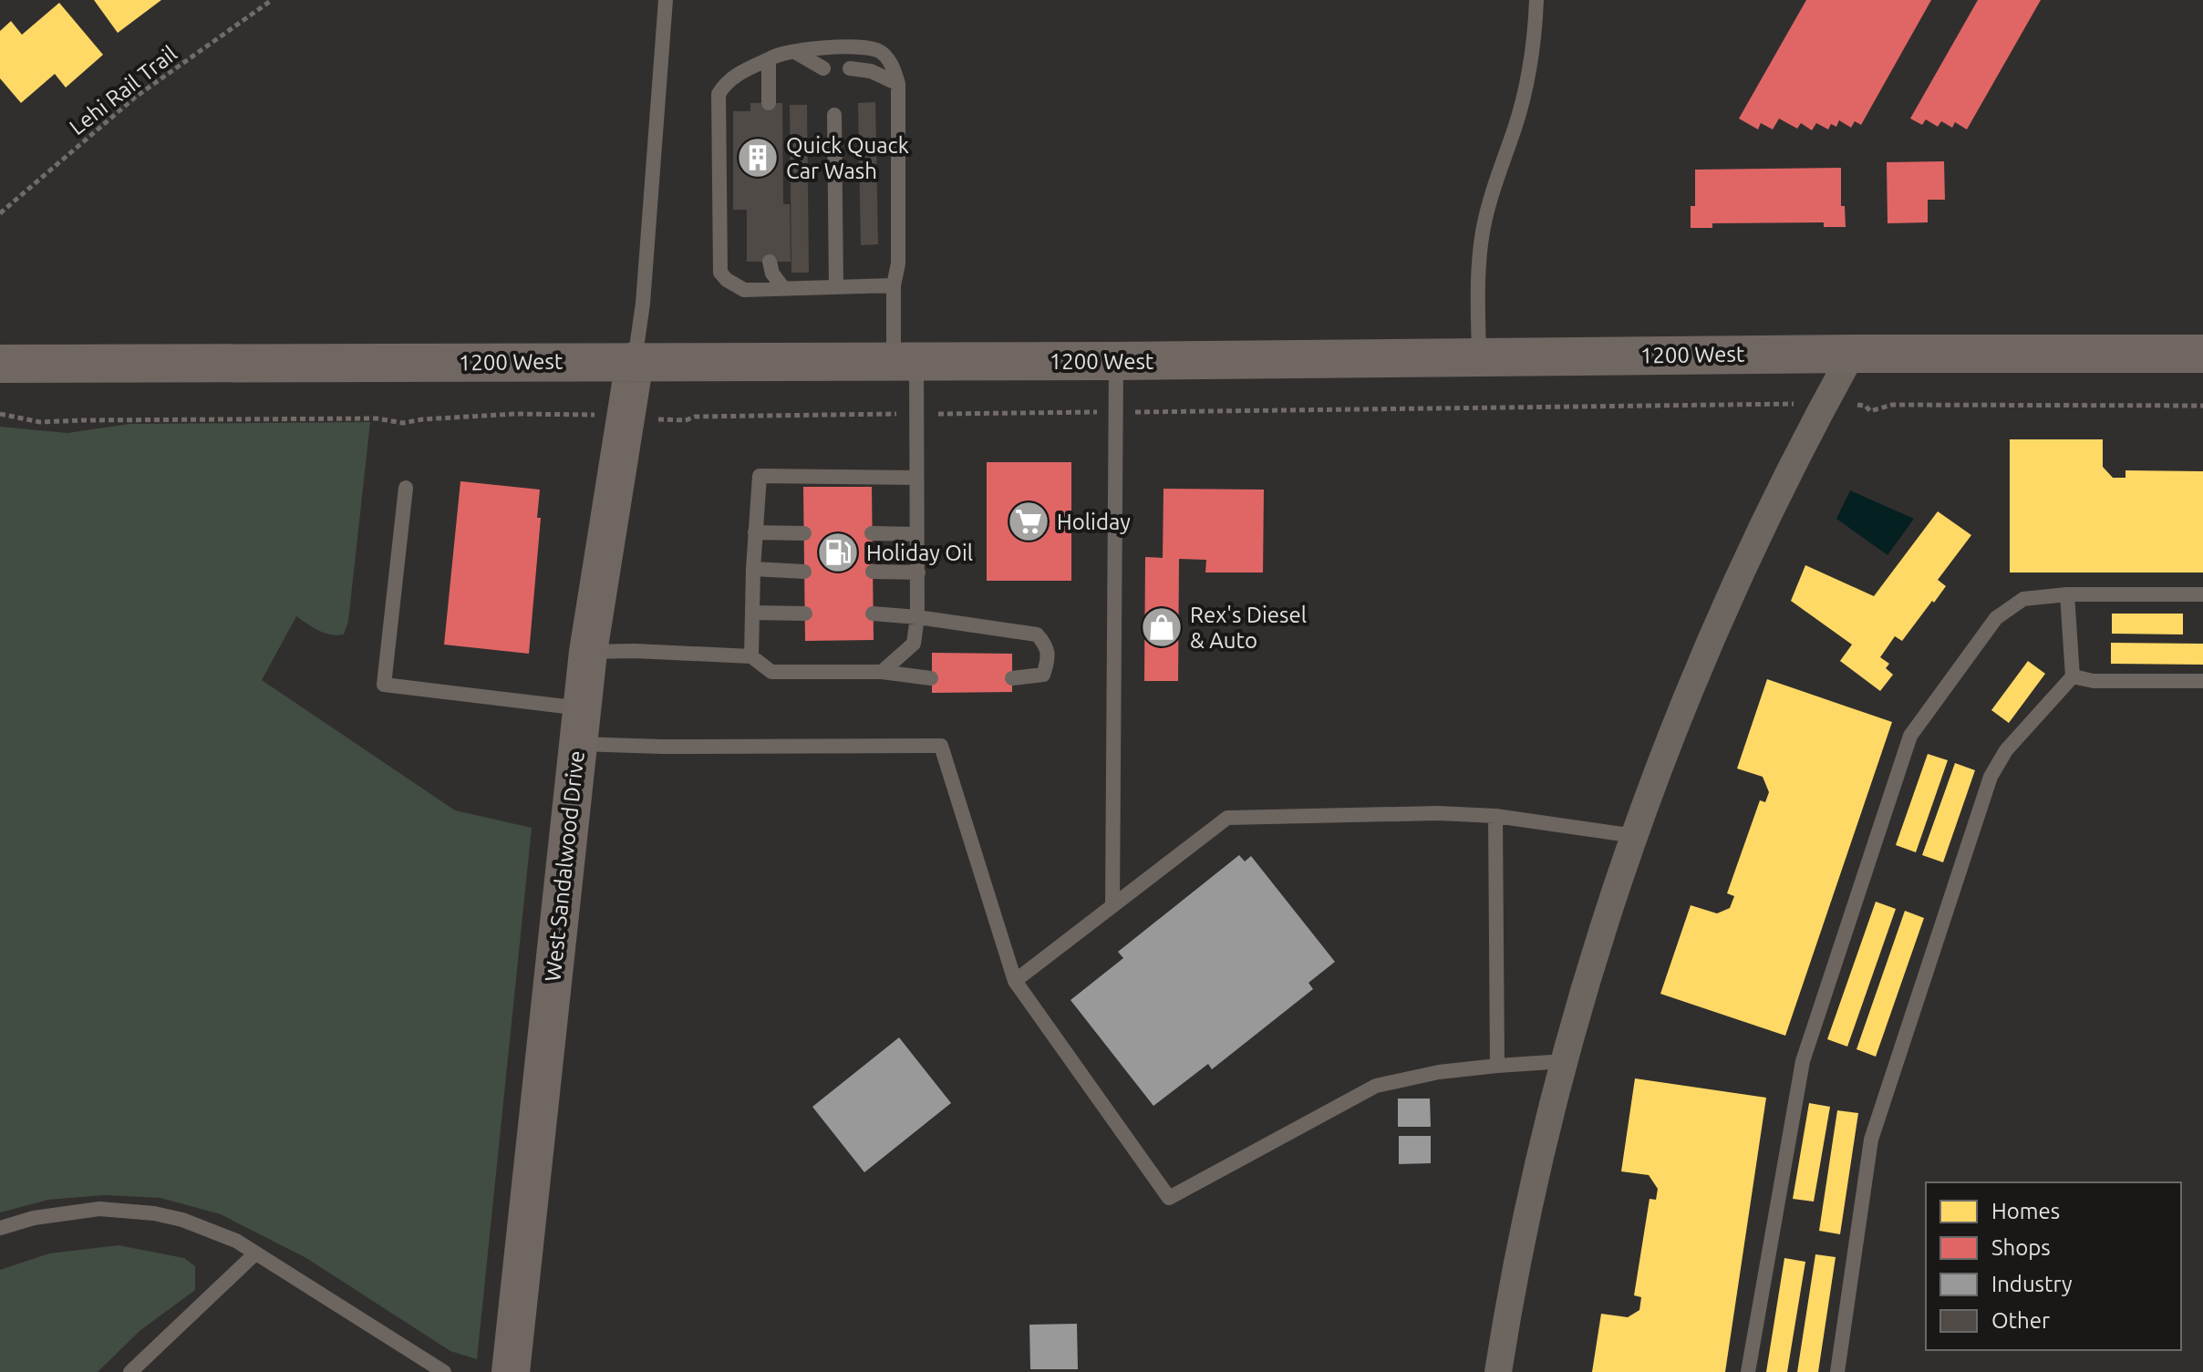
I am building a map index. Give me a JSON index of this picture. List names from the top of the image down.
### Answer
{
  "streets": {
    "main road": ["1200 West", "West Sandalwood Drive"],
    "path": ["Lehi Rail Trail"]
  },
  "crossings": [
    ["1200 West", "West Sandalwood Drive"]
  ],
  "places": {
    "building": ["Quick Quack Car Wash"],
    "supermarket": ["Holiday"],
    "fuel station": ["Holiday Oil"],
    "shop": ["Rex's Diesel & Auto"]
  },
  "legend": [
    "Homes",
    "Shops",
    "Industry",
    "Other"
  ]
}
